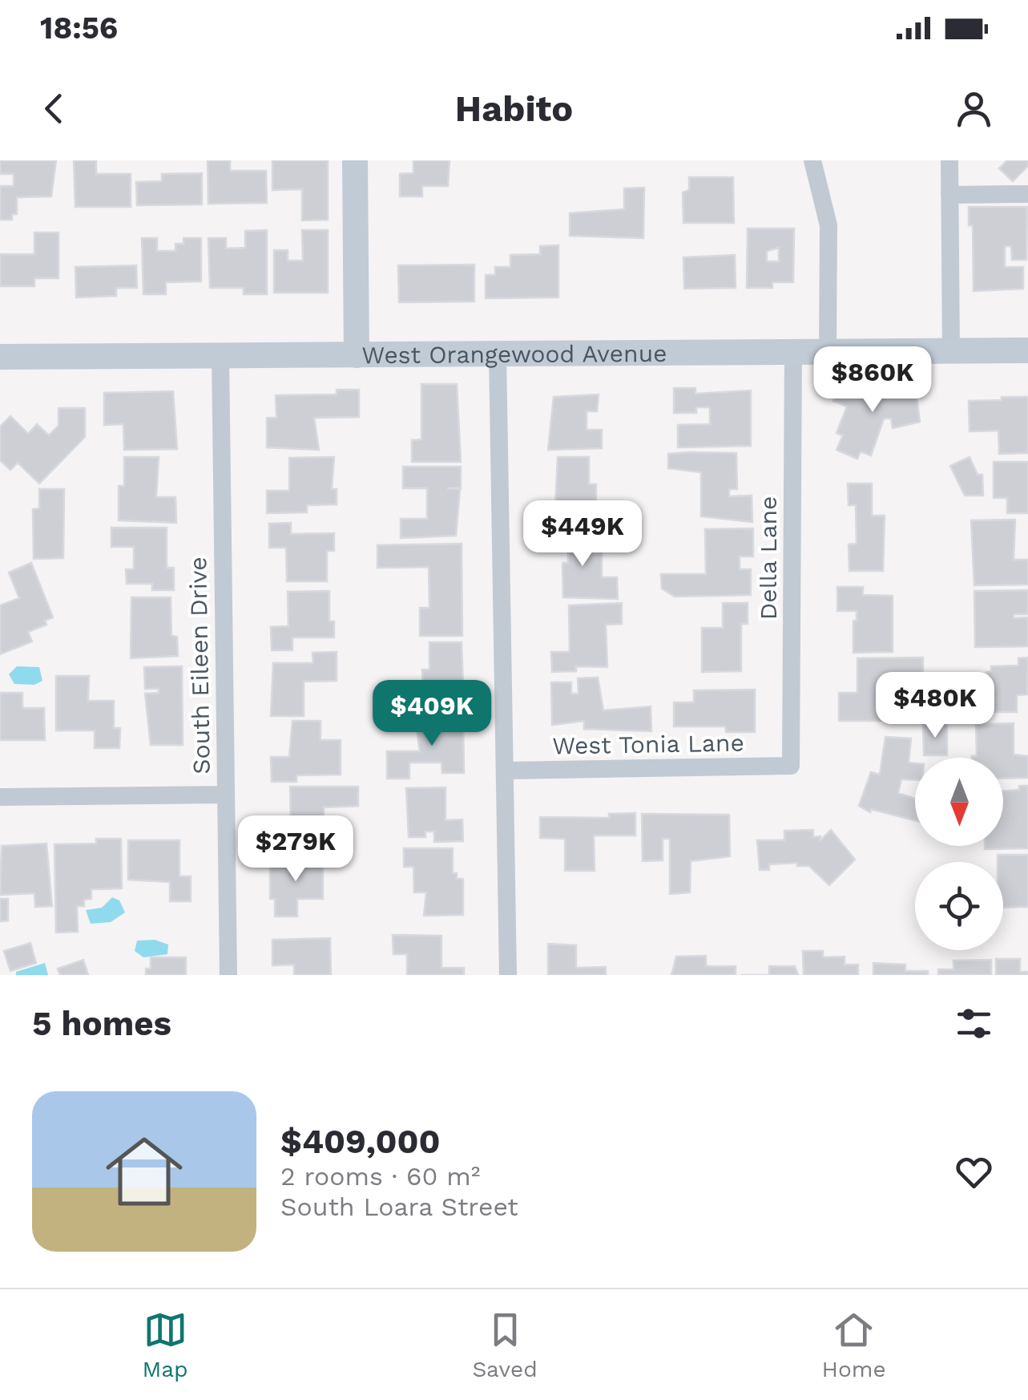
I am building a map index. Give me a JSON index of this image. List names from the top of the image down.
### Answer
{
  "streets": {
    "main road": ["West Orangewood Avenue"],
    "street": ["Della Lane", "South Eileen Drive", "West Tonia Lane"]
  },
  "crossings": [
    ["West Orangewood Avenue", "Della Lane"],
    ["West Orangewood Avenue", "South Eileen Drive"],
    ["Della Lane", "West Tonia Lane"]
  ],
  "north": "bottom",
  "page": {
    "status": "18:56",
    "header": "Habito",
    "price": [
      "$860K",
      "$449K",
      "$480K",
      "$409K",
      "$279K"
    ],
    "heading": "5 homes",
    "list": [
      {
        "name": "$409,000",
        "note": "2 rooms · 60 m² · South Loara Street"
      }
    ],
    "tabs": ["Map", "Saved", "Home"]
  }
}
